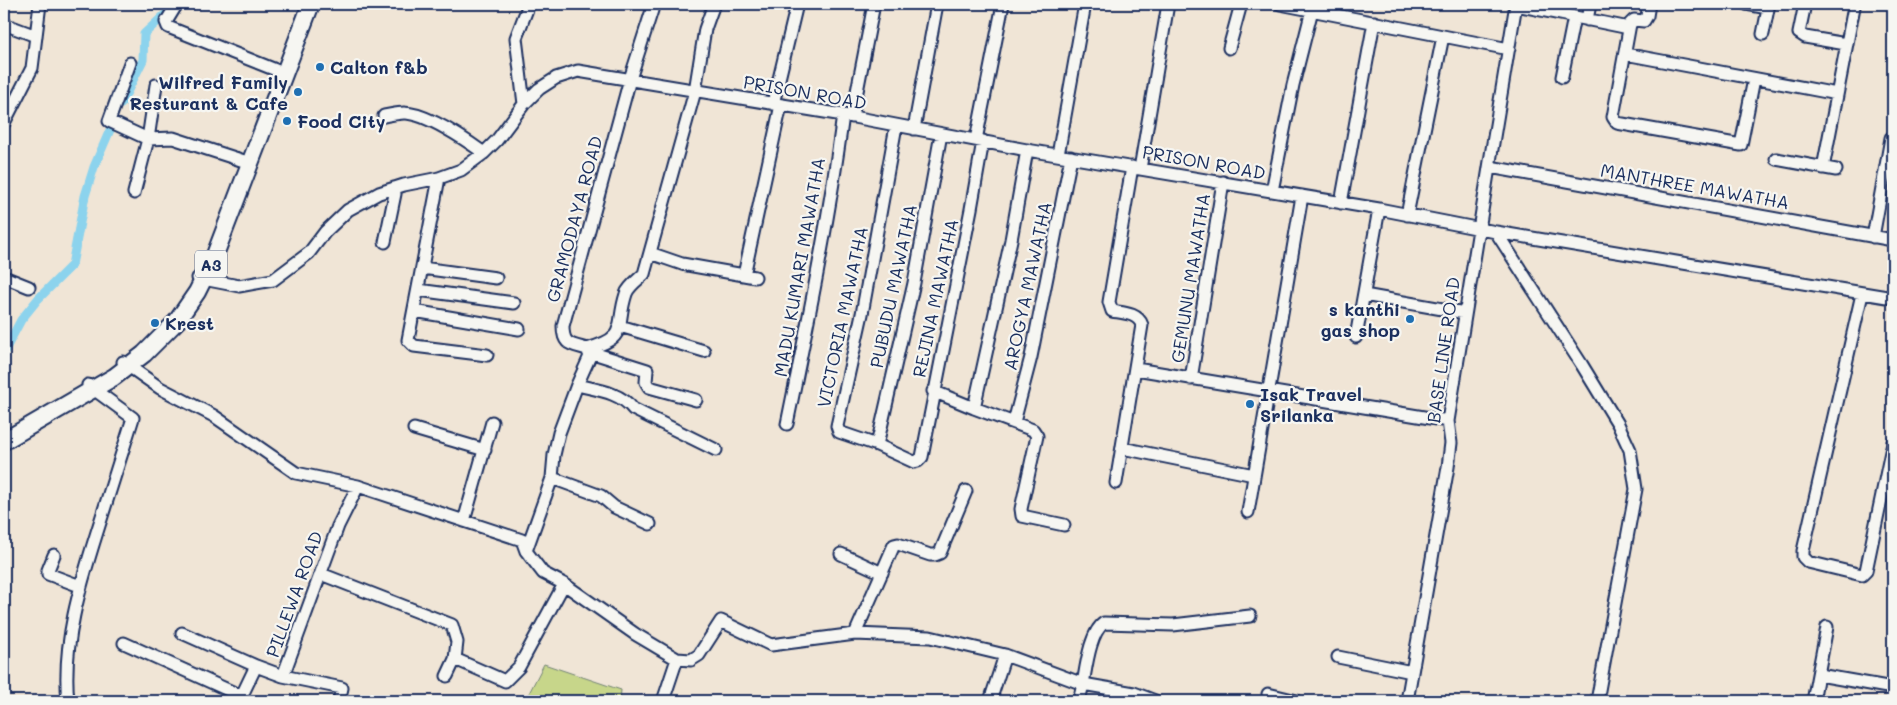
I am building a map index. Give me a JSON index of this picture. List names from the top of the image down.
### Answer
{
  "streets": {
    "highway": ["A3"],
    "street": [
      "PRISON ROAD",
      "MANTHREE MAWATHA",
      "GRAMODAYA ROAD",
      "MADU KUMARI MAWATHA",
      "GEMUNU MAWATHA",
      "PUBUDU MAWATHA",
      "AROGYA MAWATHA",
      "REJINA MAWATHA",
      "VICTORIA MAWATHA",
      "BASE LINE ROAD",
      "PILLEWA ROAD"
    ]
  },
  "crossings": [
    ["PRISON ROAD", "GRAMODAYA ROAD"],
    ["PRISON ROAD", "A3"],
    ["PRISON ROAD", "MADU KUMARI MAWATHA"],
    ["PRISON ROAD", "GEMUNU MAWATHA"],
    ["PRISON ROAD", "PUBUDU MAWATHA"],
    ["PRISON ROAD", "AROGYA MAWATHA"],
    ["PRISON ROAD", "REJINA MAWATHA"],
    ["PRISON ROAD", "VICTORIA MAWATHA"],
    ["PRISON ROAD", "BASE LINE ROAD"],
    ["MANTHREE MAWATHA", "BASE LINE ROAD"],
    ["PUBUDU MAWATHA", "VICTORIA MAWATHA"],
    ["REJINA MAWATHA", "VICTORIA MAWATHA"]
  ],
  "places": [
    "Calton f&b",
    "Wilfred Family Resturant & Cafe",
    "Food City",
    "s kanthi gas shop",
    "Krest",
    "Isak Travel Srilanka"
  ]
}
